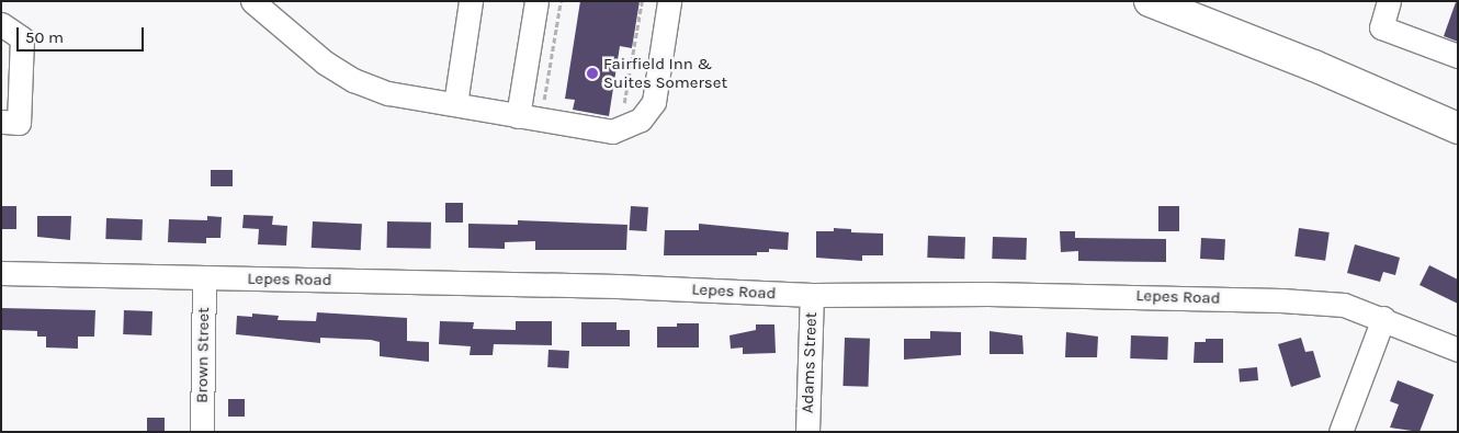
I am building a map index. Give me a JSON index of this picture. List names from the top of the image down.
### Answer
{
  "streets": {
    "street": ["Lepes Road", "Brown Street", "Adams Street"]
  },
  "crossings": [
    ["Lepes Road", "Brown Street"],
    ["Lepes Road", "Adams Street"]
  ],
  "places": ["Fairfield Inn & Suites Somerset"],
  "scale_bar": "50 m"
}
